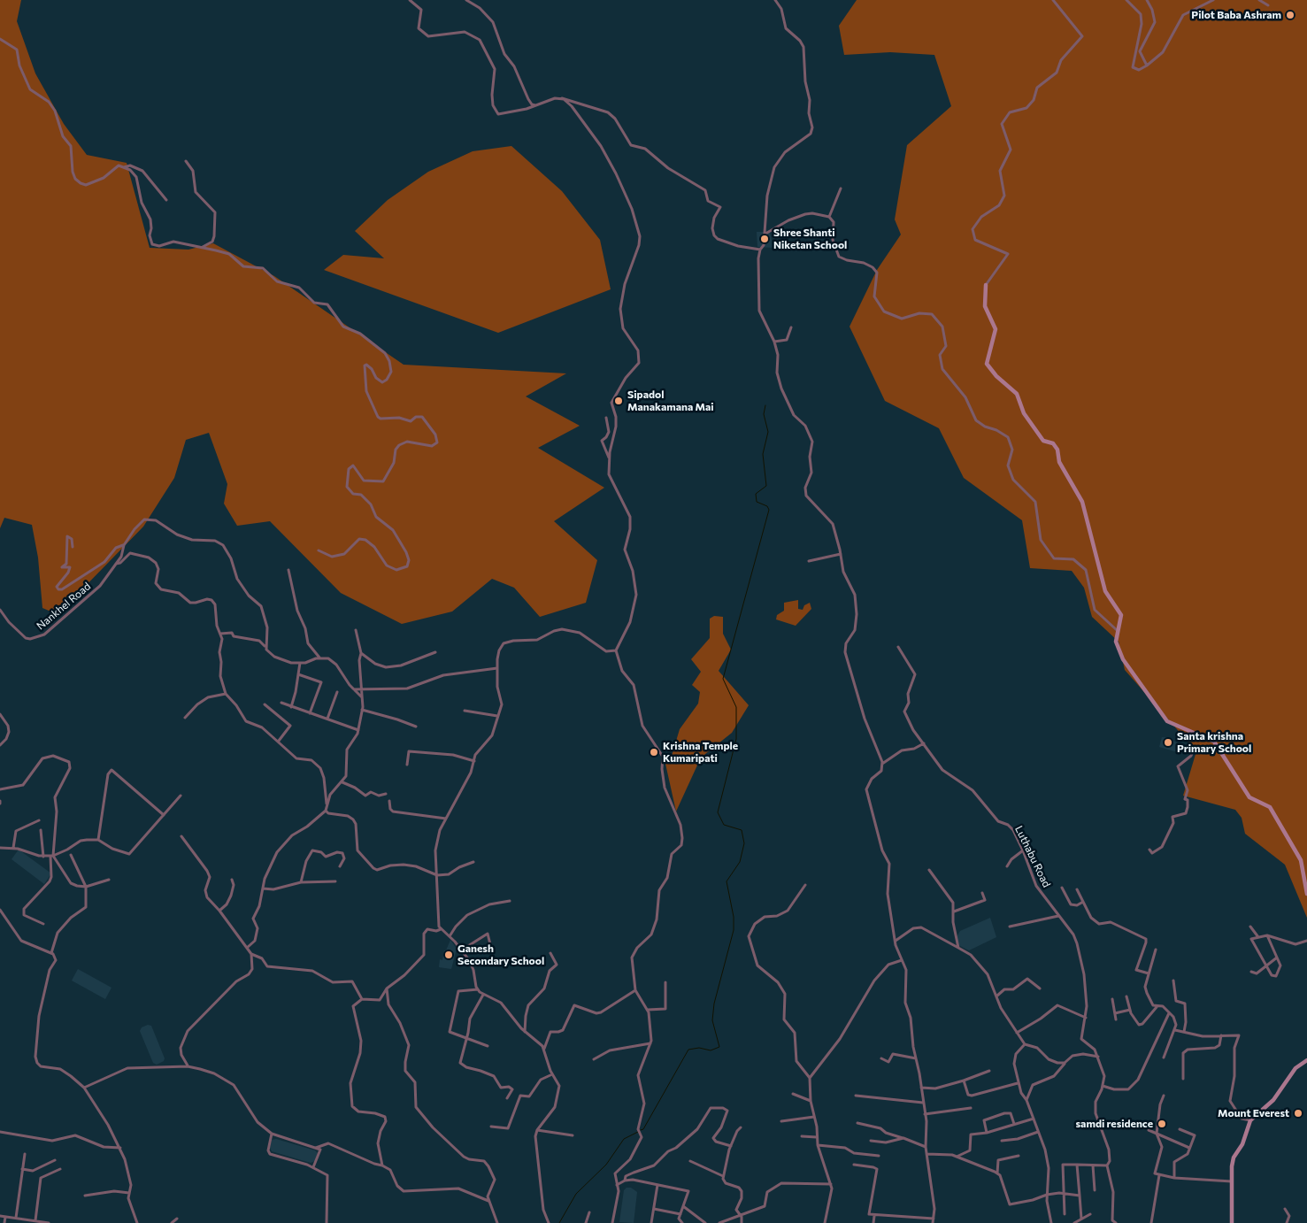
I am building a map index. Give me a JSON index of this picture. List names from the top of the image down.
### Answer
{
  "streets": {
    "street": ["Nankhel Road", "Luthabu Road"]
  },
  "places": [
    "Pilot Baba Ashram",
    "Shree Shanti Niketan School",
    "Sipadol Manakamana Mai",
    "Santa krishna Primary School",
    "Krishna Temple Kumaripati",
    "Ganesh Secondary School",
    "Mount Everest",
    "samdi residence"
  ]
}
